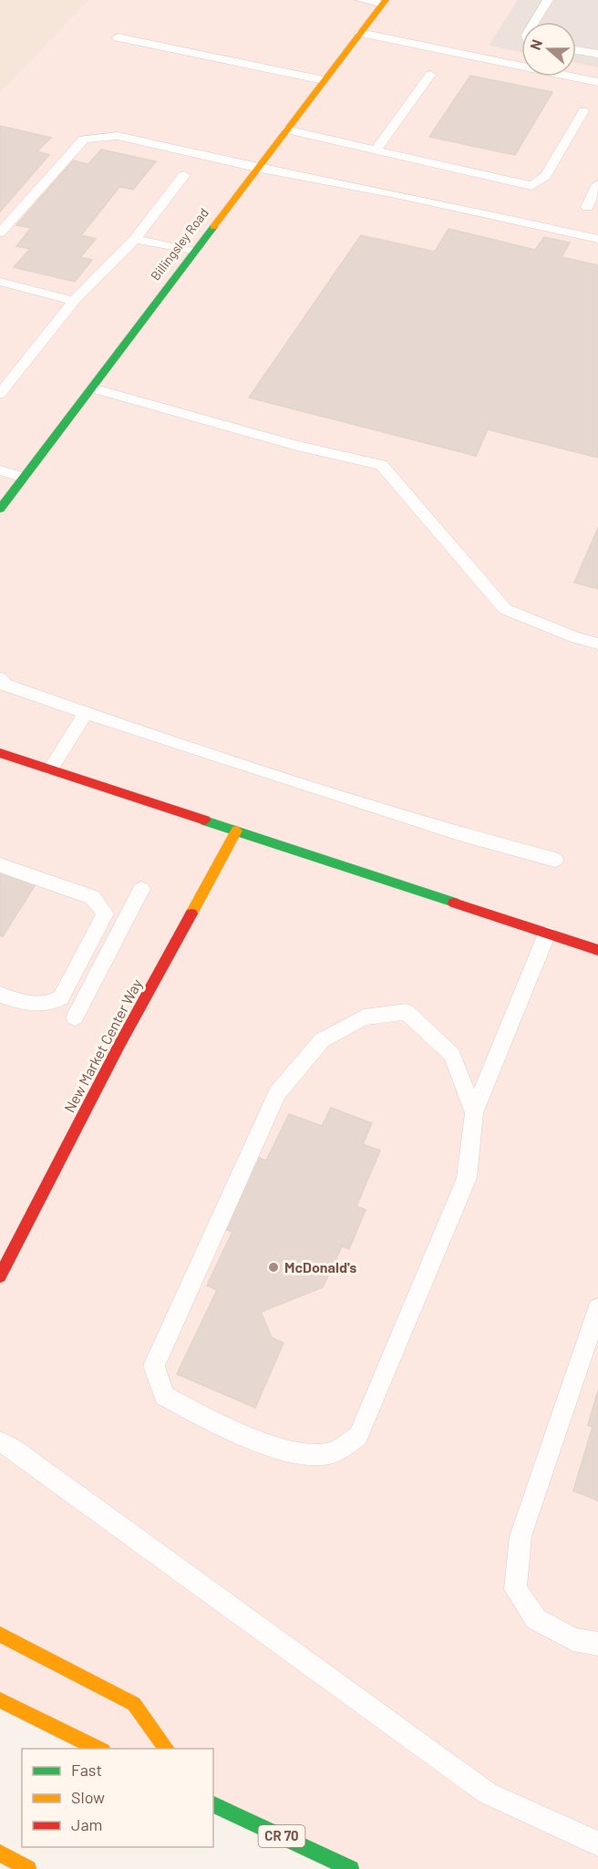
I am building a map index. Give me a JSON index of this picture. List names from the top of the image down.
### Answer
{
  "streets": {
    "street": ["Billingsley Road", "New Market Center Way", "CR 70"]
  },
  "places": ["McDonald's"],
  "legend": ["Fast", "Slow", "Jam"],
  "north": "left"
}
